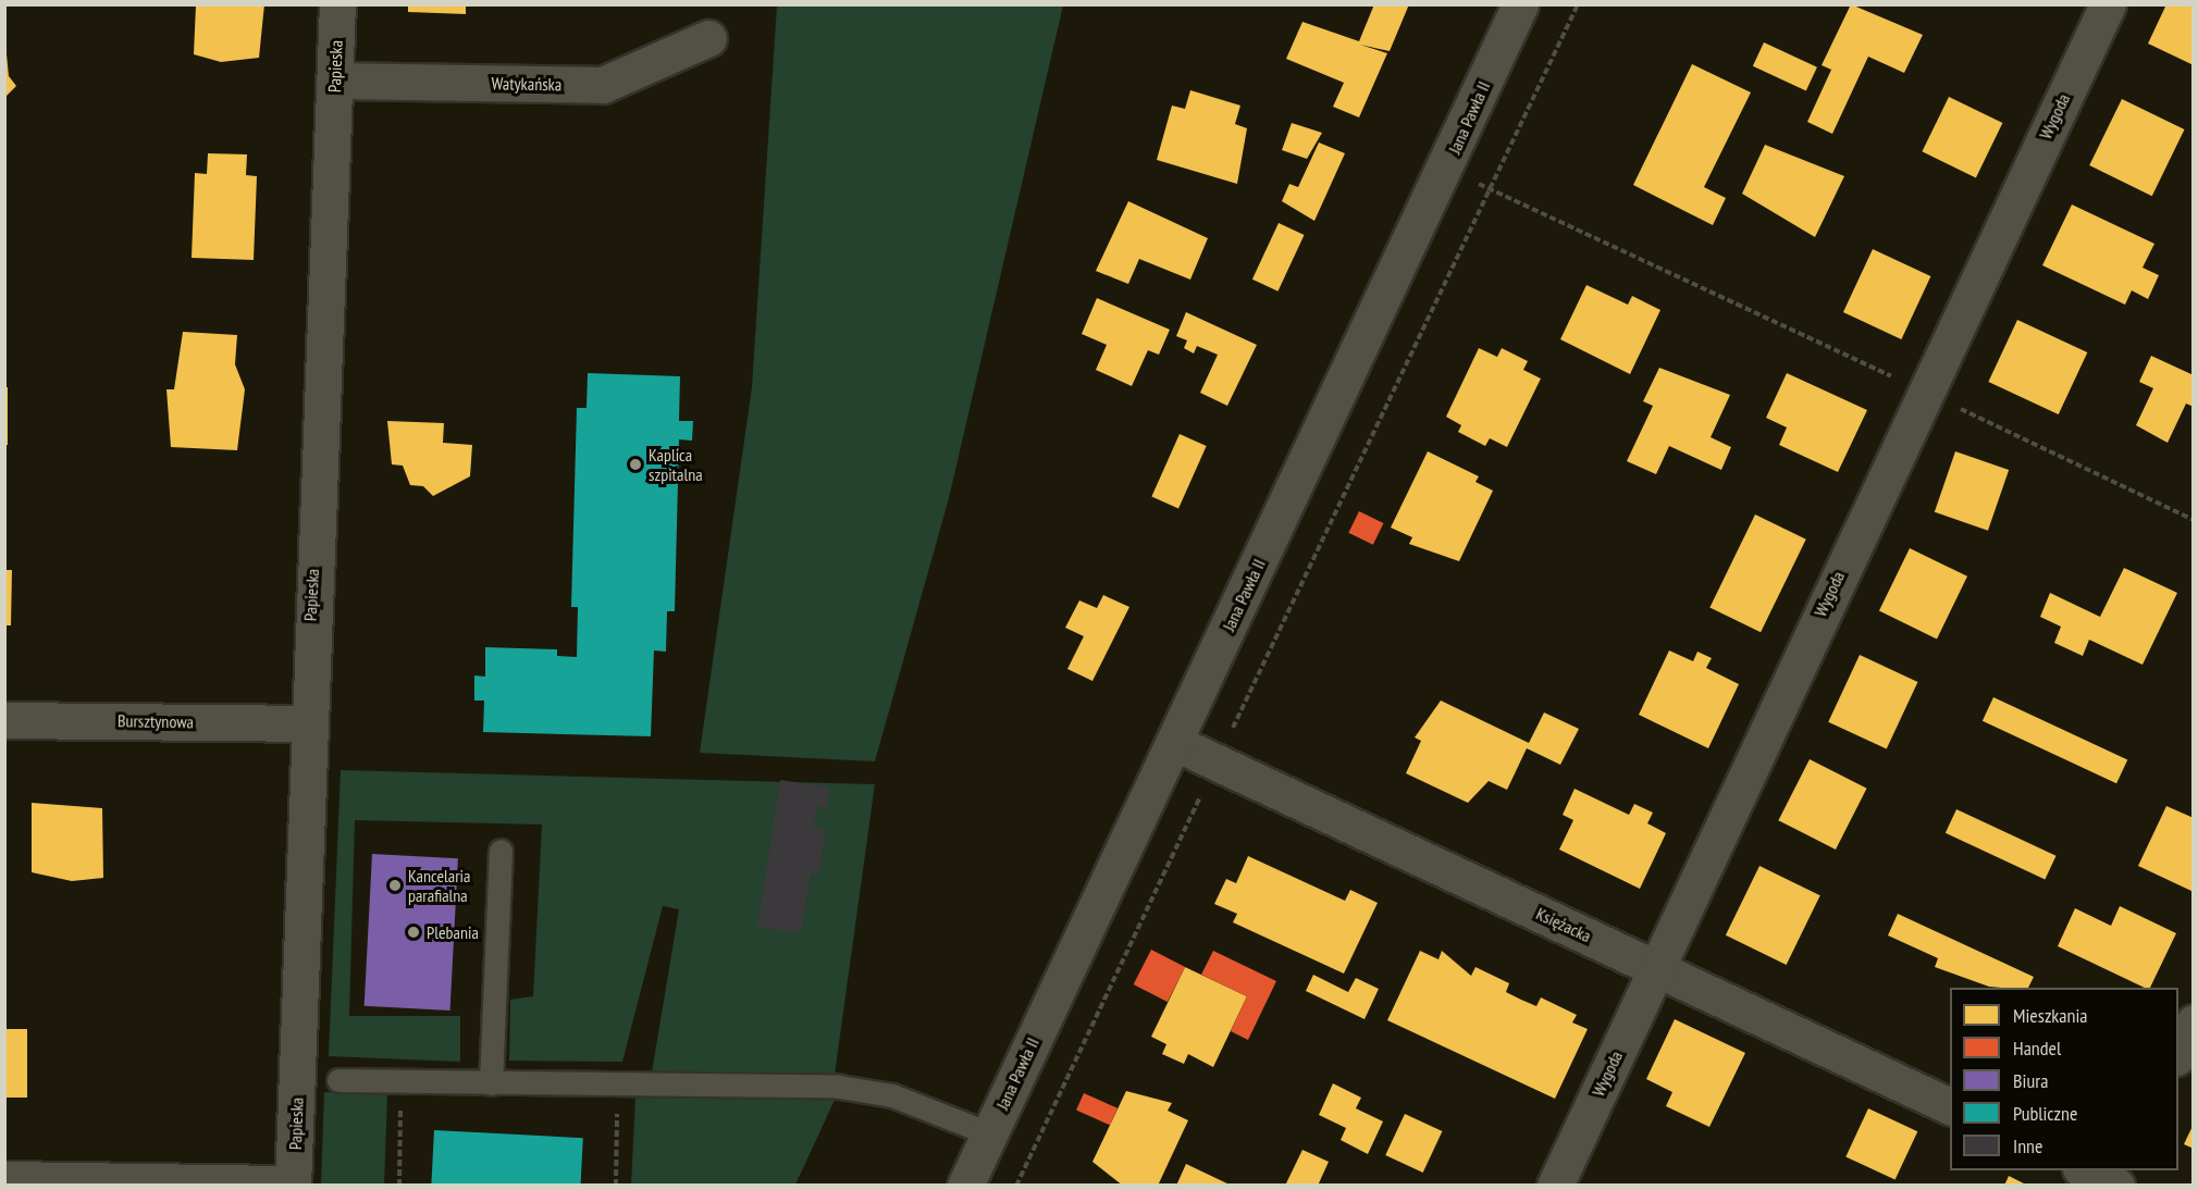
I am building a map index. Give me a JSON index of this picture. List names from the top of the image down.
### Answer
{
  "streets": {
    "street": [
      "Papieska",
      "Watykańska",
      "Wygoda",
      "Jana Pawła II",
      "Bursztynowa",
      "Księżacka"
    ]
  },
  "crossings": [
    ["Papieska", "Watykańska"],
    ["Papieska", "Bursztynowa"],
    ["Wygoda", "Księżacka"],
    ["Jana Pawła II", "Księżacka"]
  ],
  "places": ["Kaplica szpitalna", "Kancelaria parafialna", "Plebania"],
  "legend": [
    "Mieszkania",
    "Handel",
    "Biura",
    "Publiczne",
    "Inne"
  ]
}
